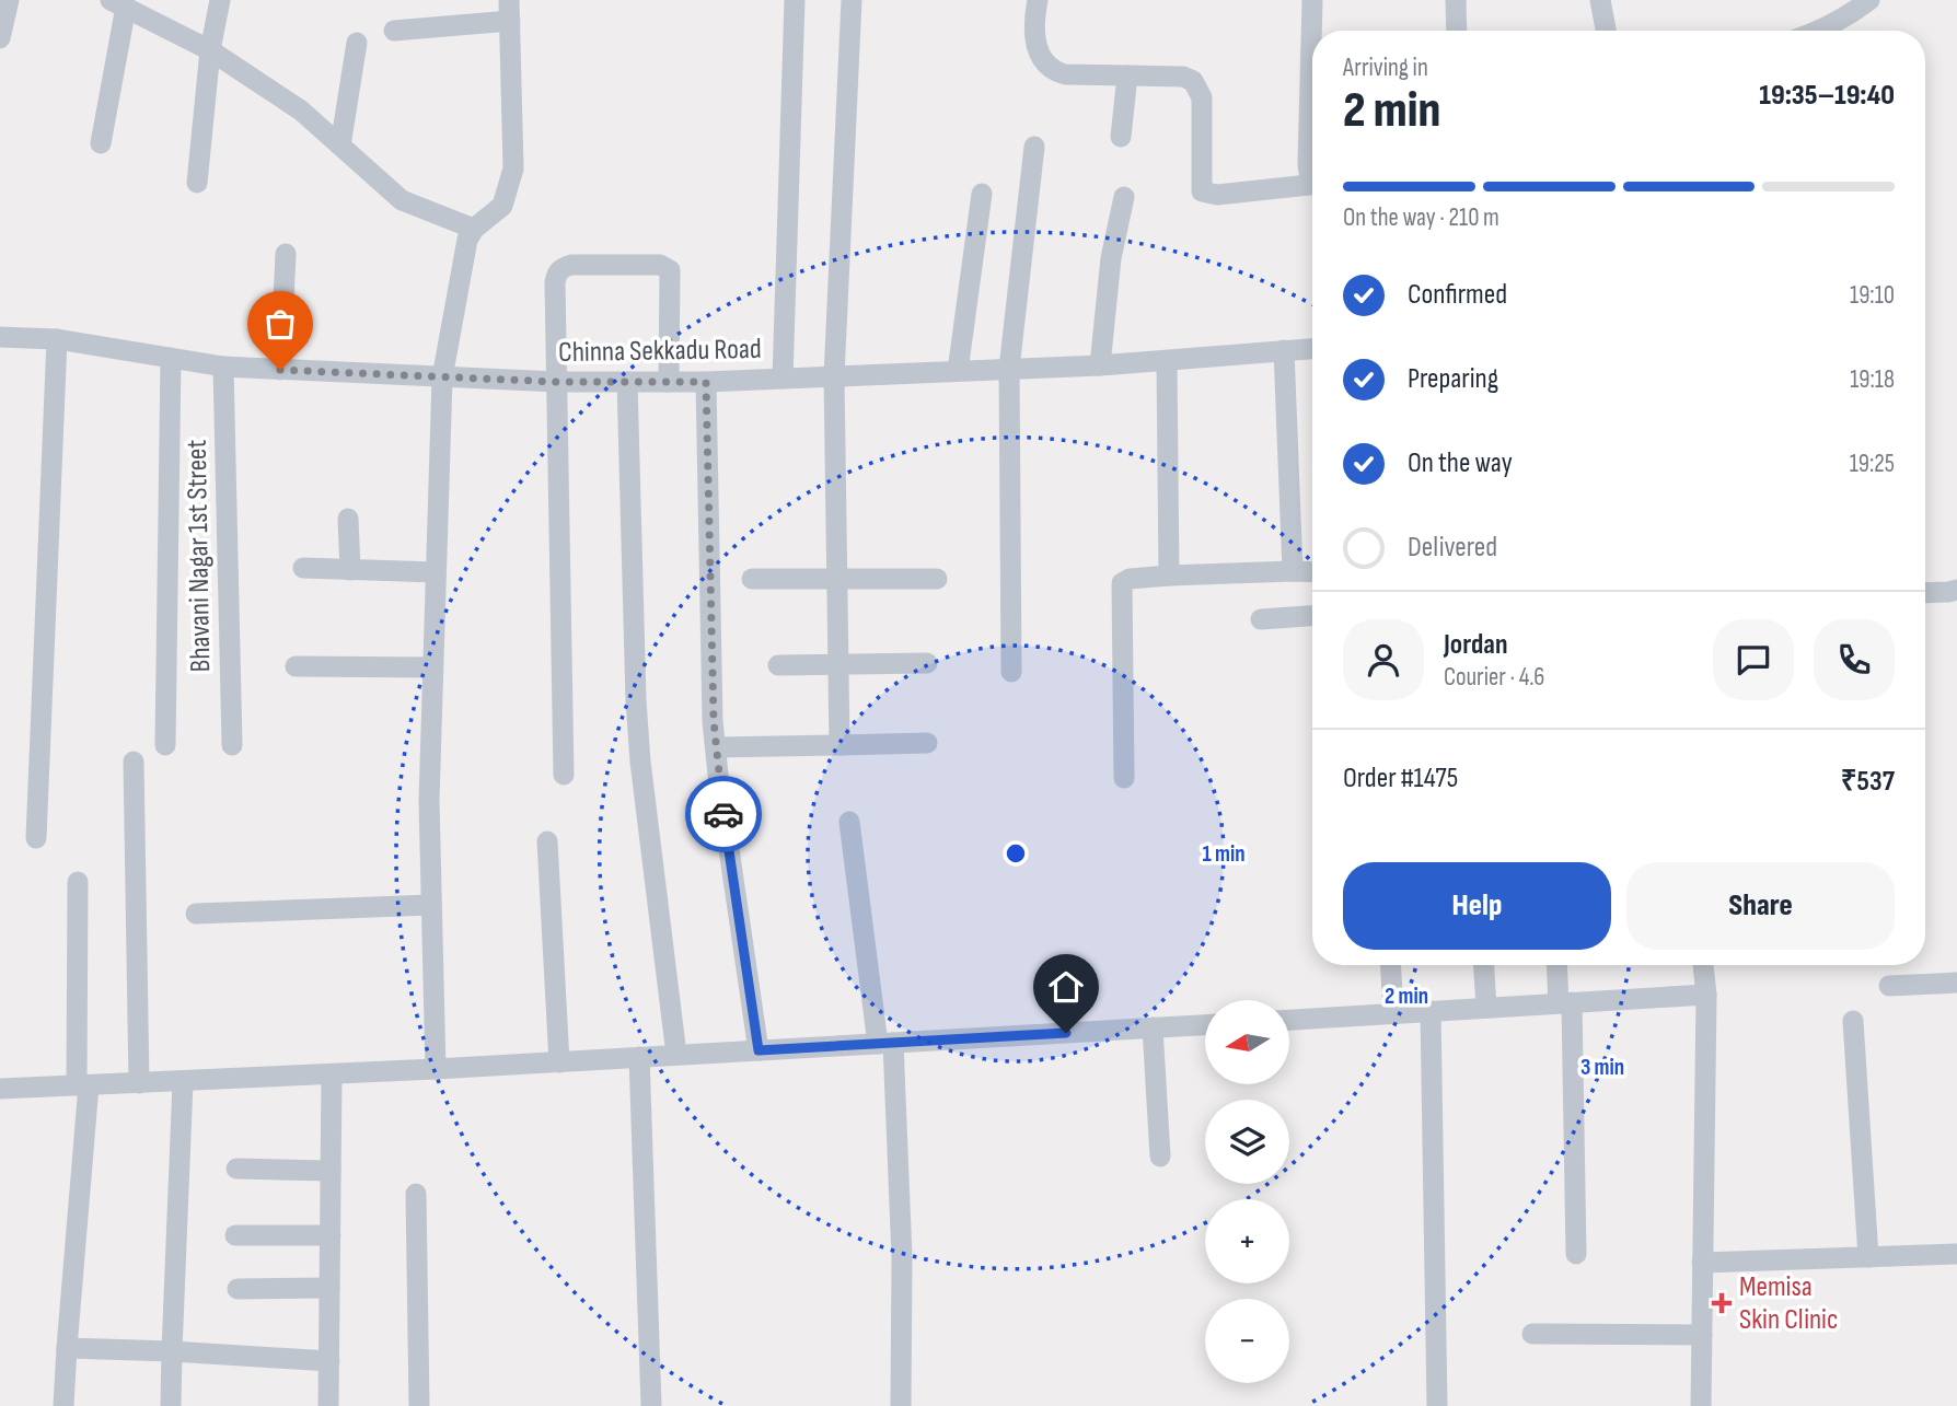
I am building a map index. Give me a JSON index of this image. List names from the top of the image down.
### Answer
{
  "streets": {
    "street": ["Chinna Sekkadu Road", "Bhavani Nagar 1st Street"]
  },
  "crossings": [
    ["Chinna Sekkadu Road", "Bhavani Nagar 1st Street"]
  ],
  "places": {
    "health": ["Memisa Skin Clinic"]
  },
  "north": "left",
  "page": {
    "heading": ["2 min", "Arriving in", "19:35–19:40"],
    "panel": [
      "Jordan",
      "Courier · 4.6",
      "Order #1475",
      "₹537"
    ],
    "bar": "On the way · 210 m",
    "list": [
      ["Confirmed", "19:10"],
      ["Preparing", "19:18"],
      ["On the way", "19:25"],
      "Delivered"
    ],
    "buttons": ["Help", "Share"],
    "map_buttons": ["+", "−"]
  },
  "rings": ["1 min", "2 min", "3 min"]
}
